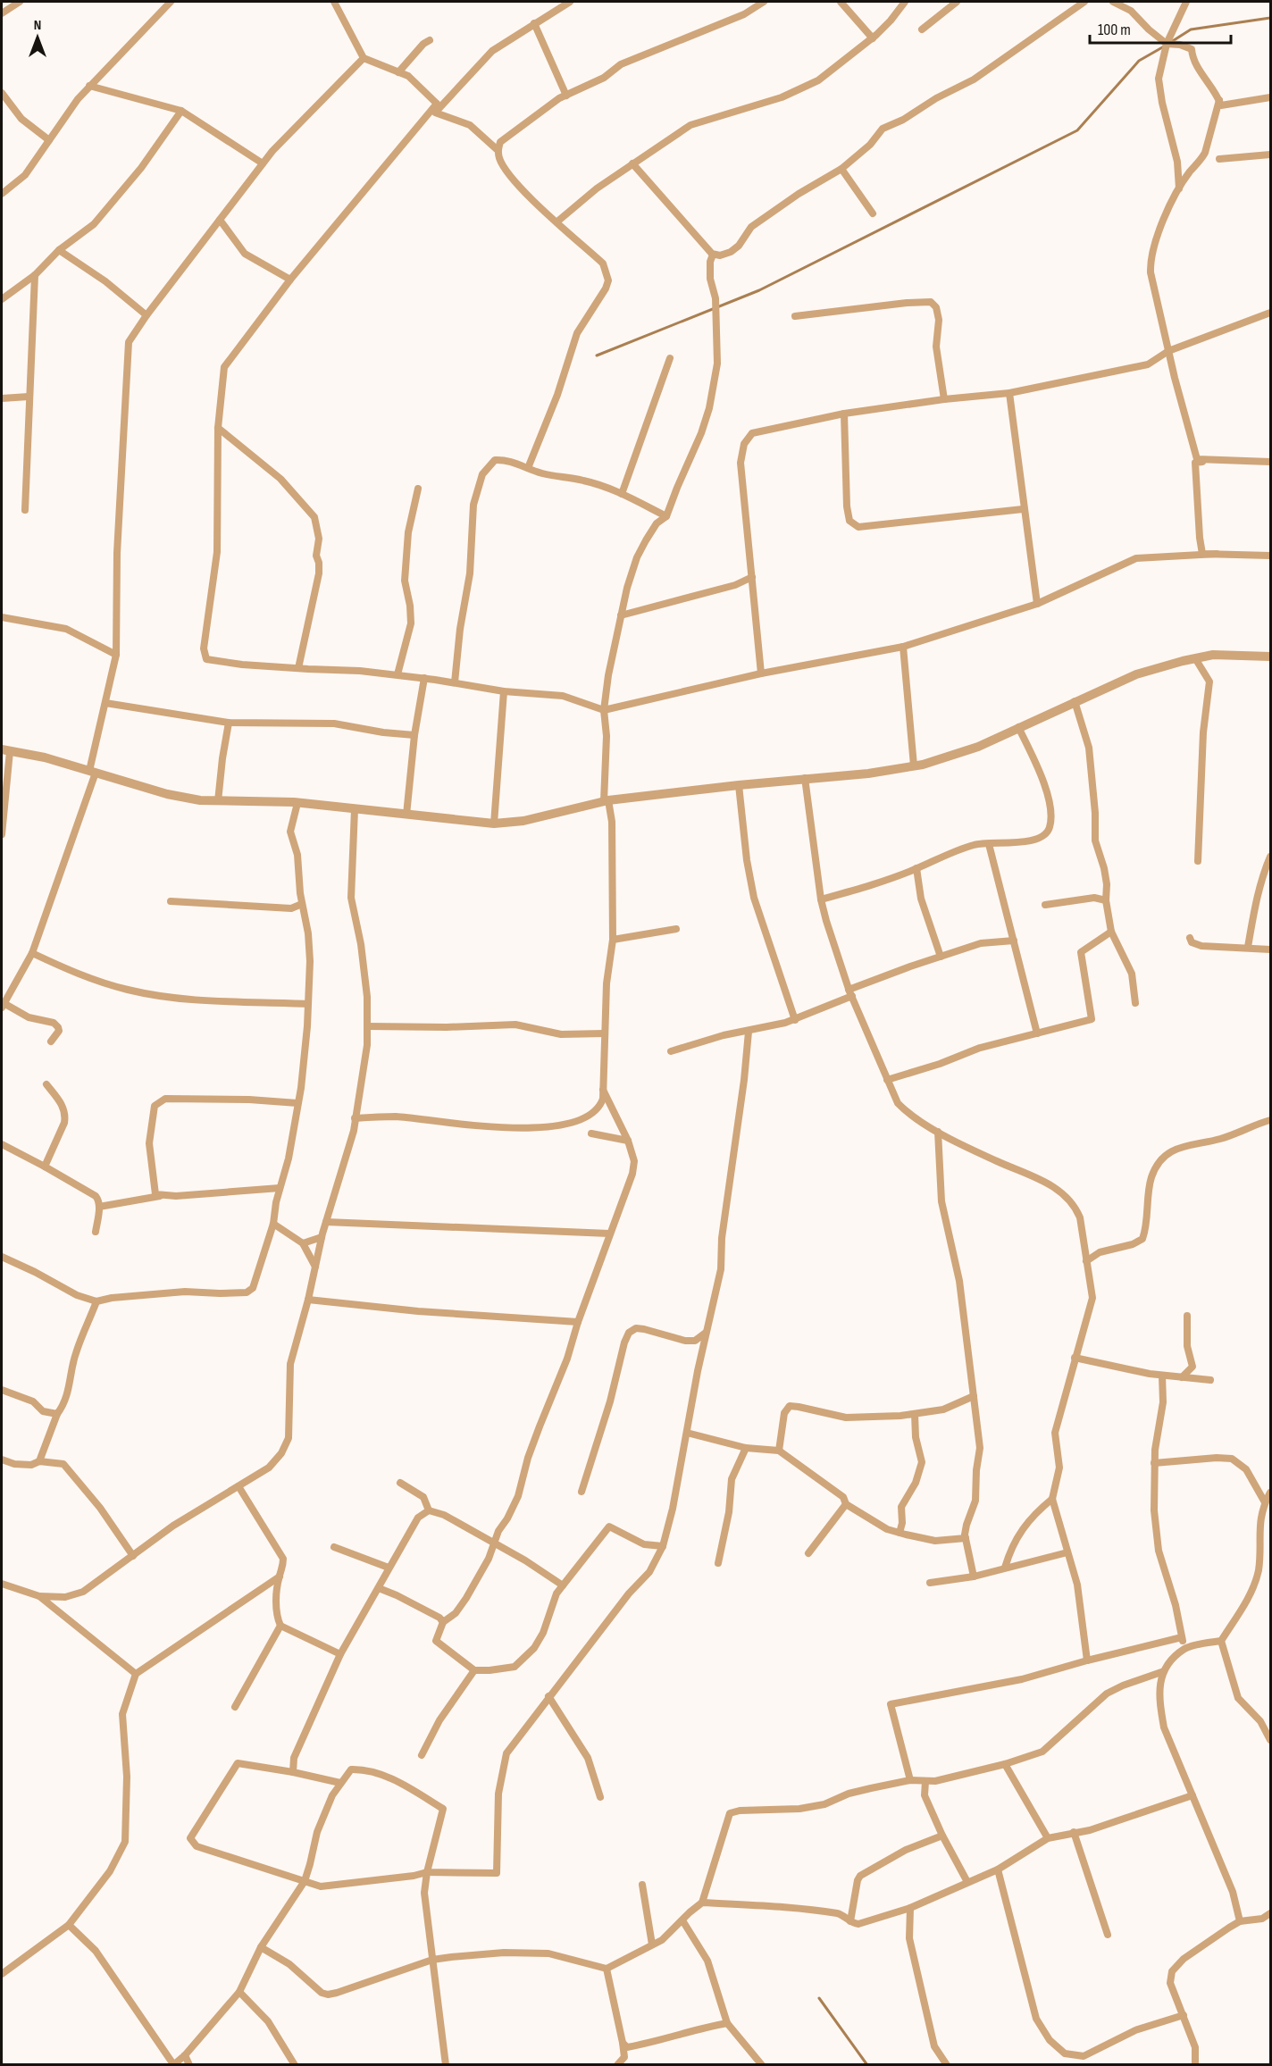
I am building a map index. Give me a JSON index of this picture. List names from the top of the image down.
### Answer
{
  "scale_bar": "100 m",
  "north": "top"
}
